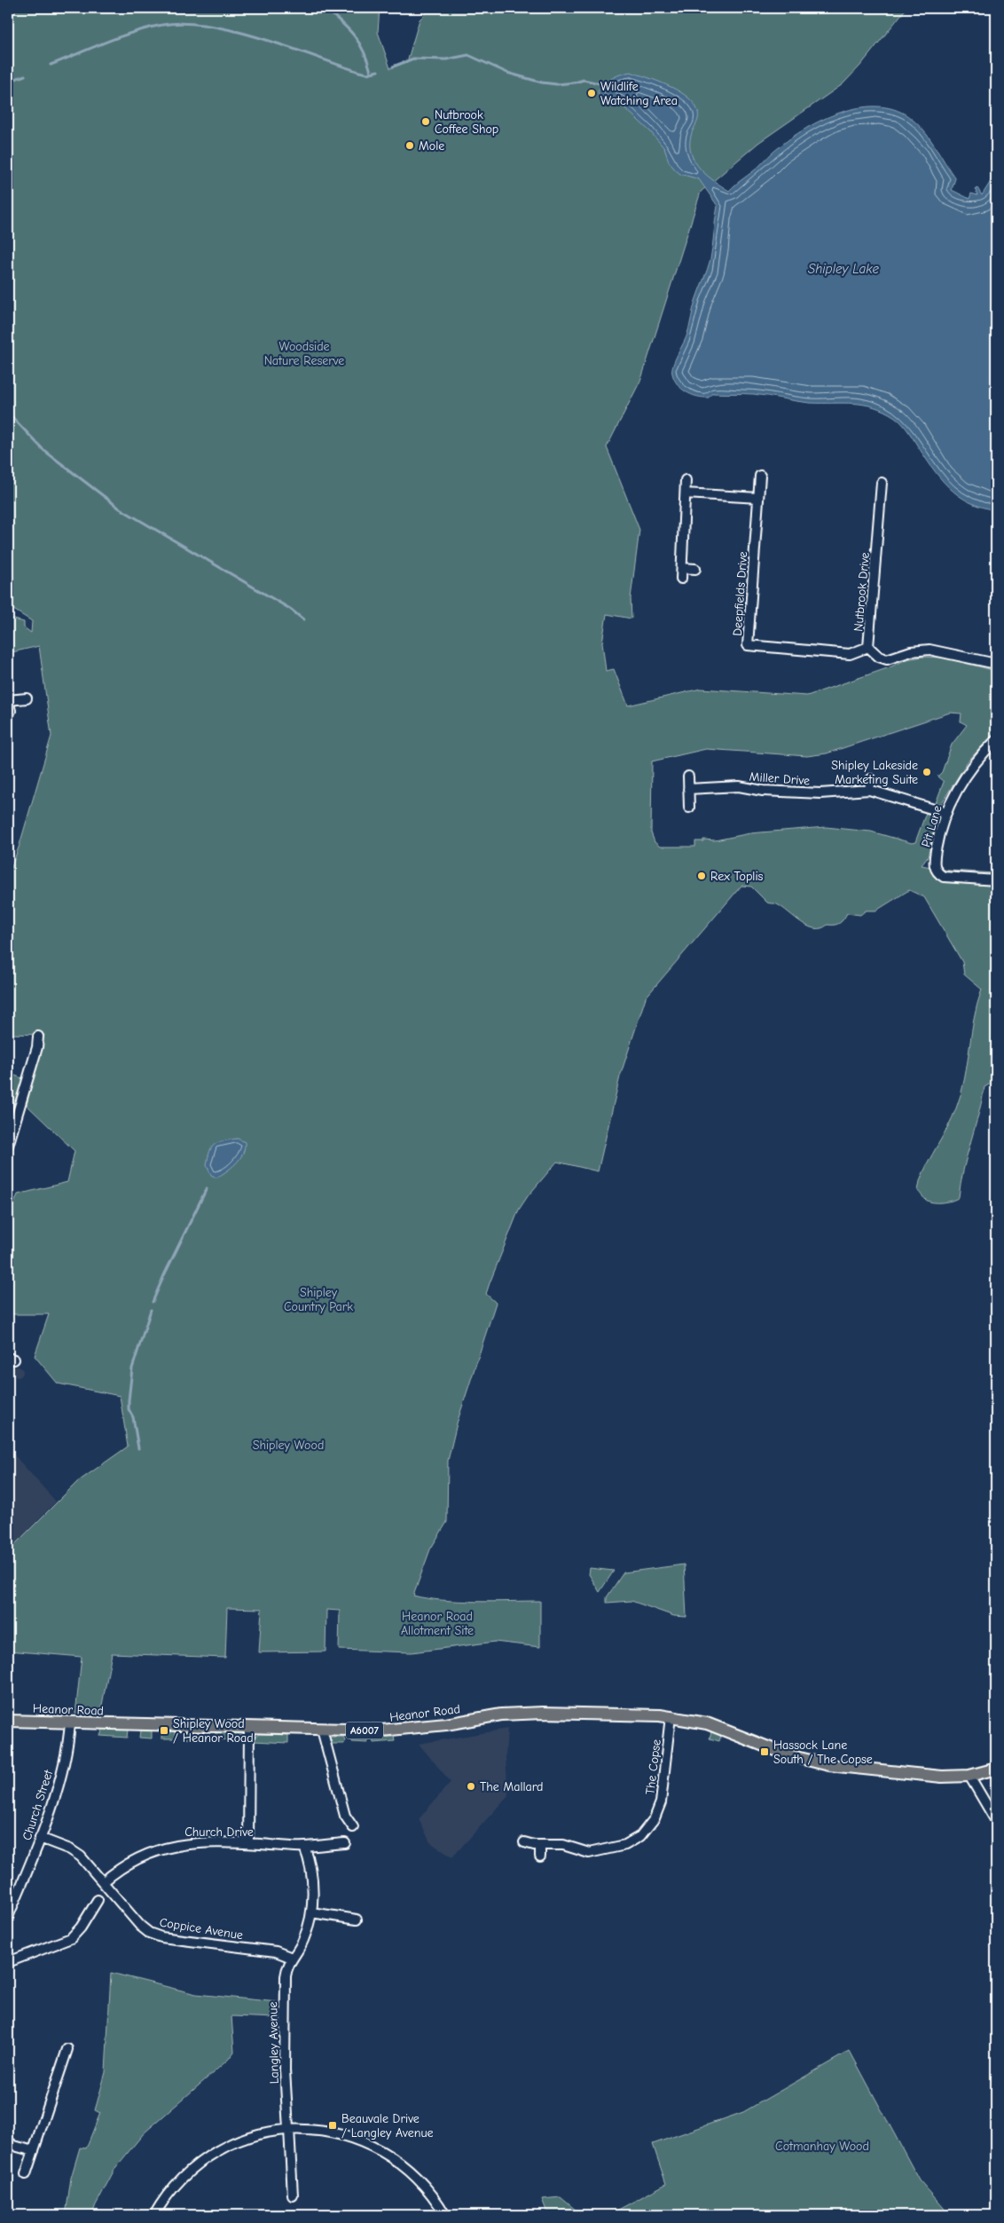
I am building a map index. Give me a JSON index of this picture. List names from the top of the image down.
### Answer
{
  "streets": {
    "main road": ["Heanor Road", "A6007"],
    "street": [
      "Nutbrook Drive",
      "Deepfields Drive",
      "Miller Drive",
      "Pit Lane",
      "The Copse",
      "Church Street",
      "Church Drive",
      "Coppice Avenue",
      "Langley Avenue"
    ]
  },
  "crossings": [
    ["Nutbrook Drive", "Deepfields Drive"],
    ["Miller Drive", "Pit Lane"],
    ["Heanor Road", "A6007"],
    ["Heanor Road", "The Copse"],
    ["Heanor Road", "Church Street"],
    ["A6007", "The Copse"],
    ["Church Street", "Coppice Avenue"],
    ["Church Drive", "Coppice Avenue"],
    ["Coppice Avenue", "Langley Avenue"]
  ],
  "water": ["Shipley Lake"],
  "parks": [
    "Woodside Nature Reserve",
    "Shipley Country Park",
    "Shipley Wood",
    "Heanor Road Allotment Site",
    "Cotmanhay Wood"
  ],
  "places": {
    "other": [
      "Wildlife Watching Area",
      "Nutbrook Coffee Shop",
      "Mole",
      "Shipley Lakeside Marketing Suite",
      "Rex Toplis",
      "The Mallard"
    ],
    "transit": ["Shipley Wood / Heanor Road", "Hassock Lane South / The Copse", "Beauvale Drive / Langley Avenue"]
  }
}
